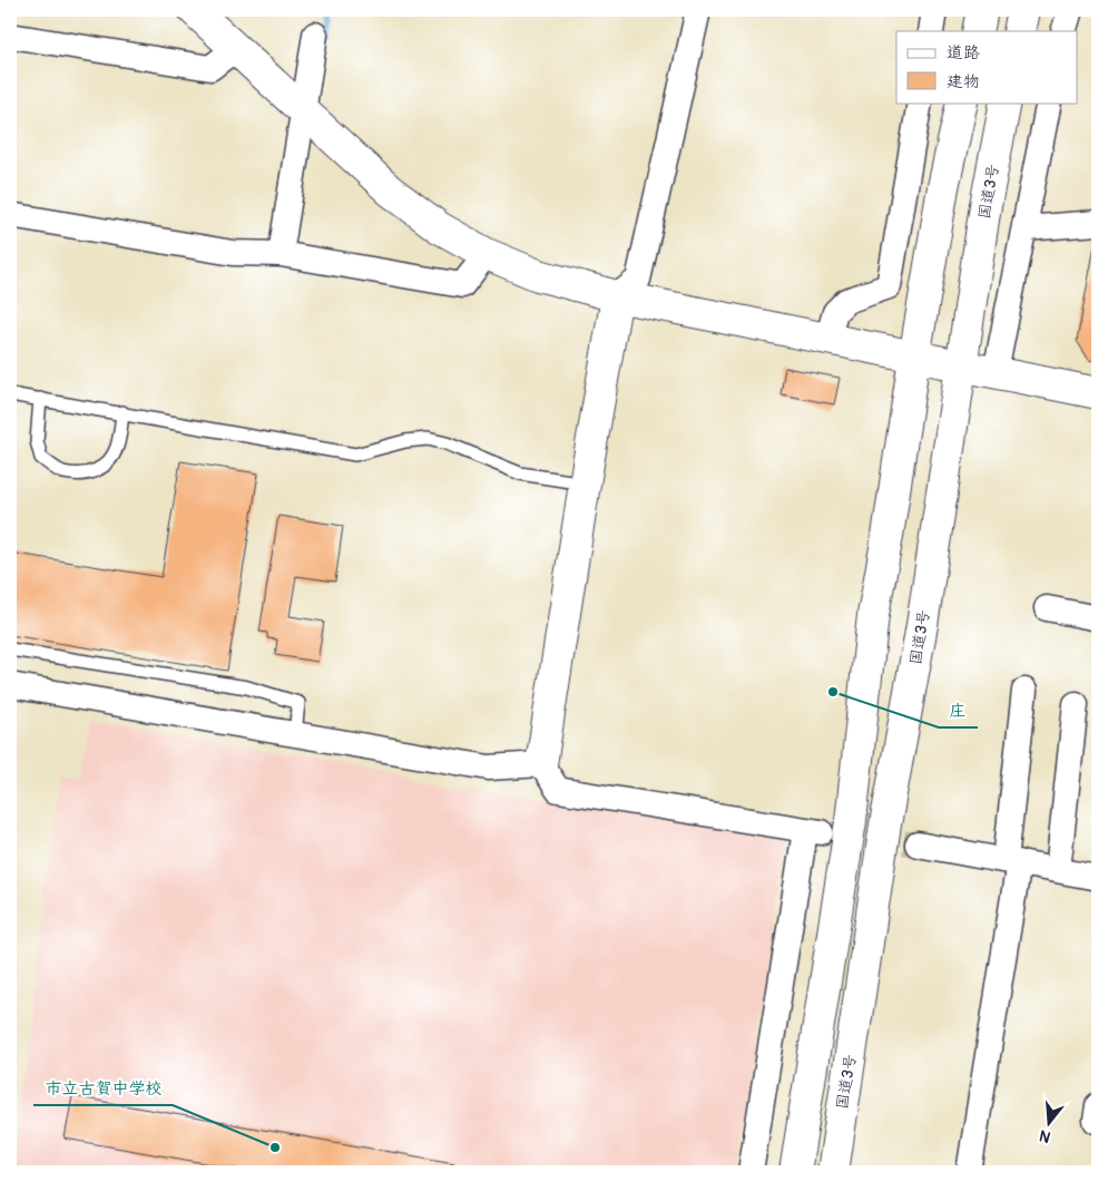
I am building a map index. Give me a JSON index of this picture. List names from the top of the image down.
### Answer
{
  "streets": {
    "main road": ["国道3号"]
  },
  "places": ["庄", "市立古賀中学校"],
  "legend": ["道路", "建物"],
  "north": "bottom"
}
